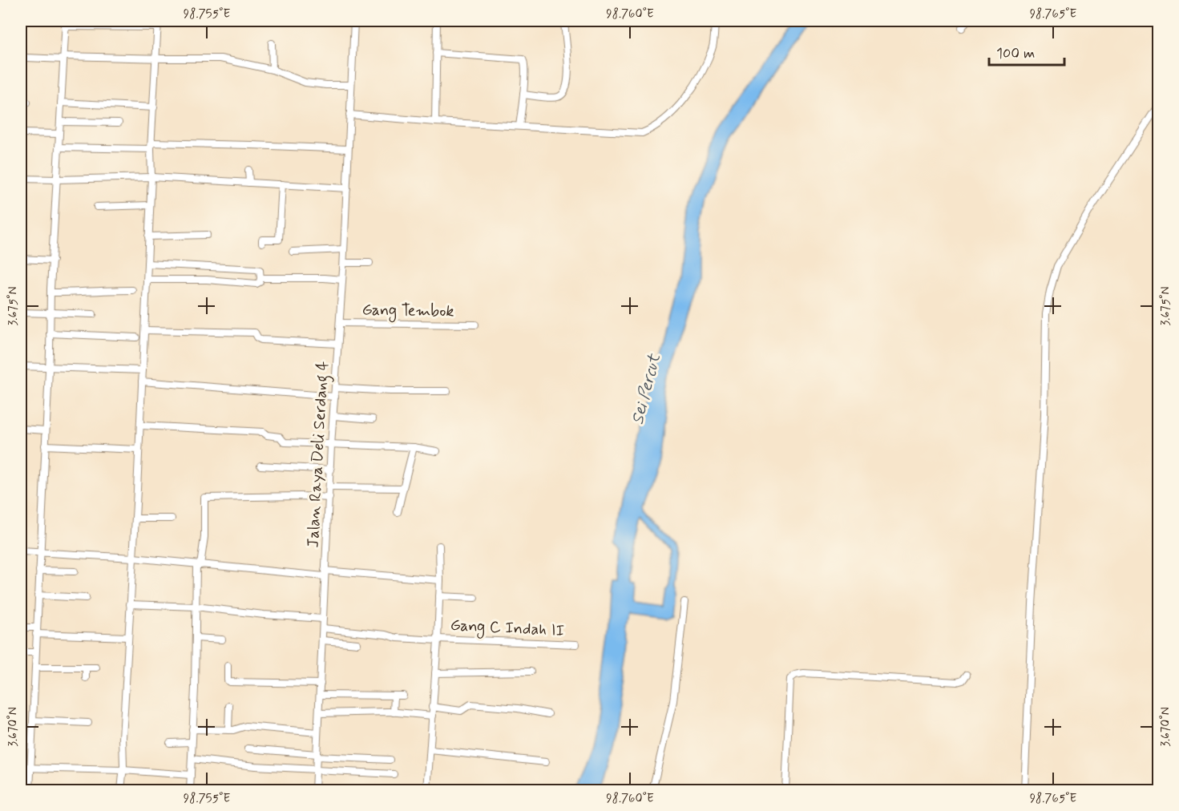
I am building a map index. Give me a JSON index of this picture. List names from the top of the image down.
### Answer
{
  "streets": {
    "street": ["Gang Tembok", "Jalan Raya Deli Serdang 4", "Gang C Indah II"]
  },
  "crossings": [
    ["Gang Tembok", "Jalan Raya Deli Serdang 4"],
    ["Jalan Raya Deli Serdang 4", "Gang C Indah II"]
  ],
  "water": ["Sei Percut"],
  "scale_bar": "100 m",
  "coordinates": [
    "98.755°E",
    "98.760°E",
    "98.765°E",
    "3.675°N",
    "3.670°N"
  ]
}
